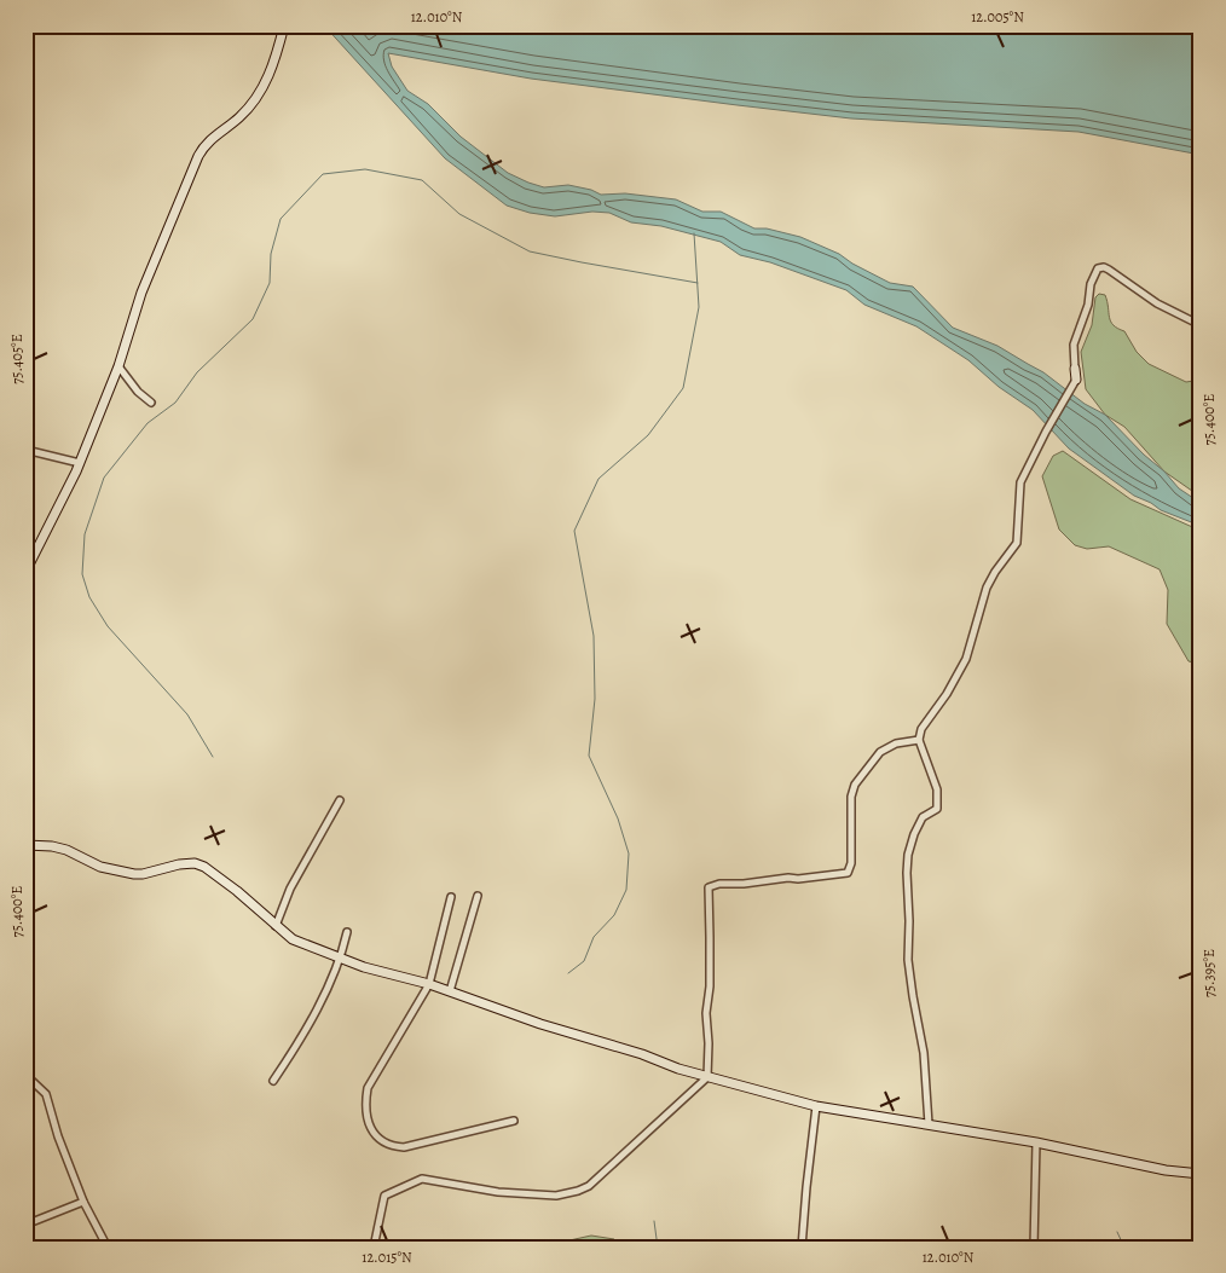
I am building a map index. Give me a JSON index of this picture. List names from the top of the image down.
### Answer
{
  "coordinates": [
    "12.010°N",
    "12.005°N",
    "75.405°E",
    "75.400°E",
    "75.395°E",
    "12.015°N"
  ]
}
